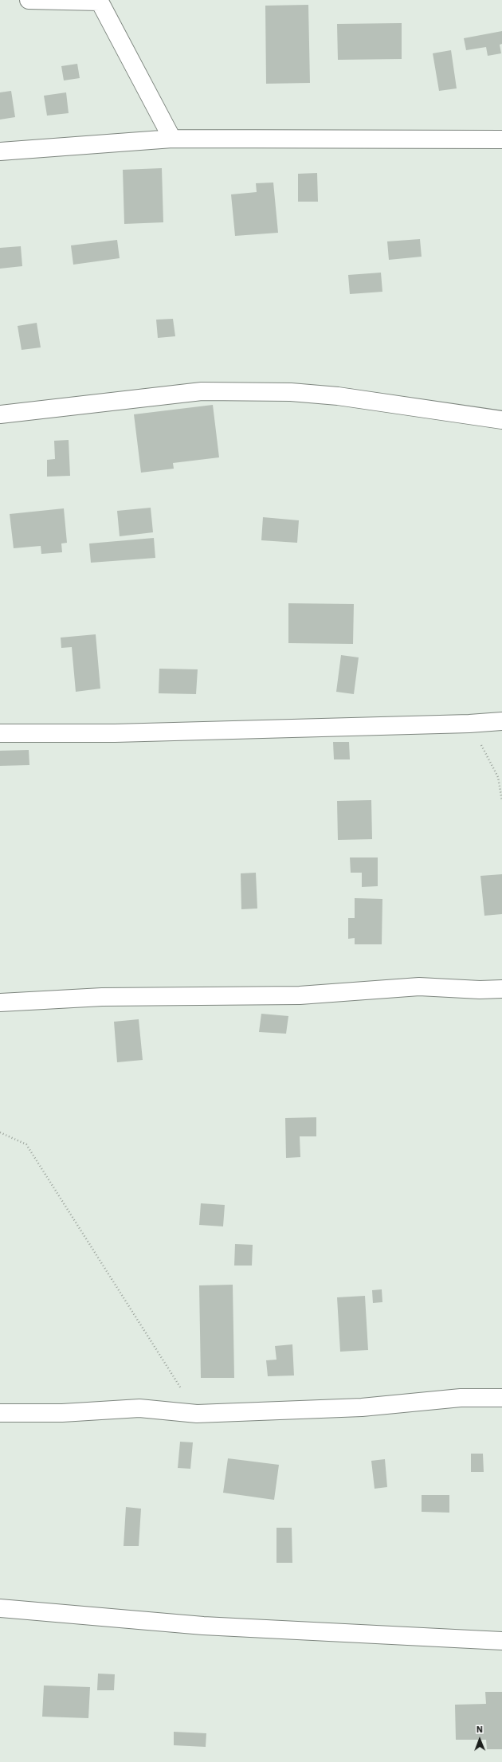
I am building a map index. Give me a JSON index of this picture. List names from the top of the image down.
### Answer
{
  "north": "top"
}
